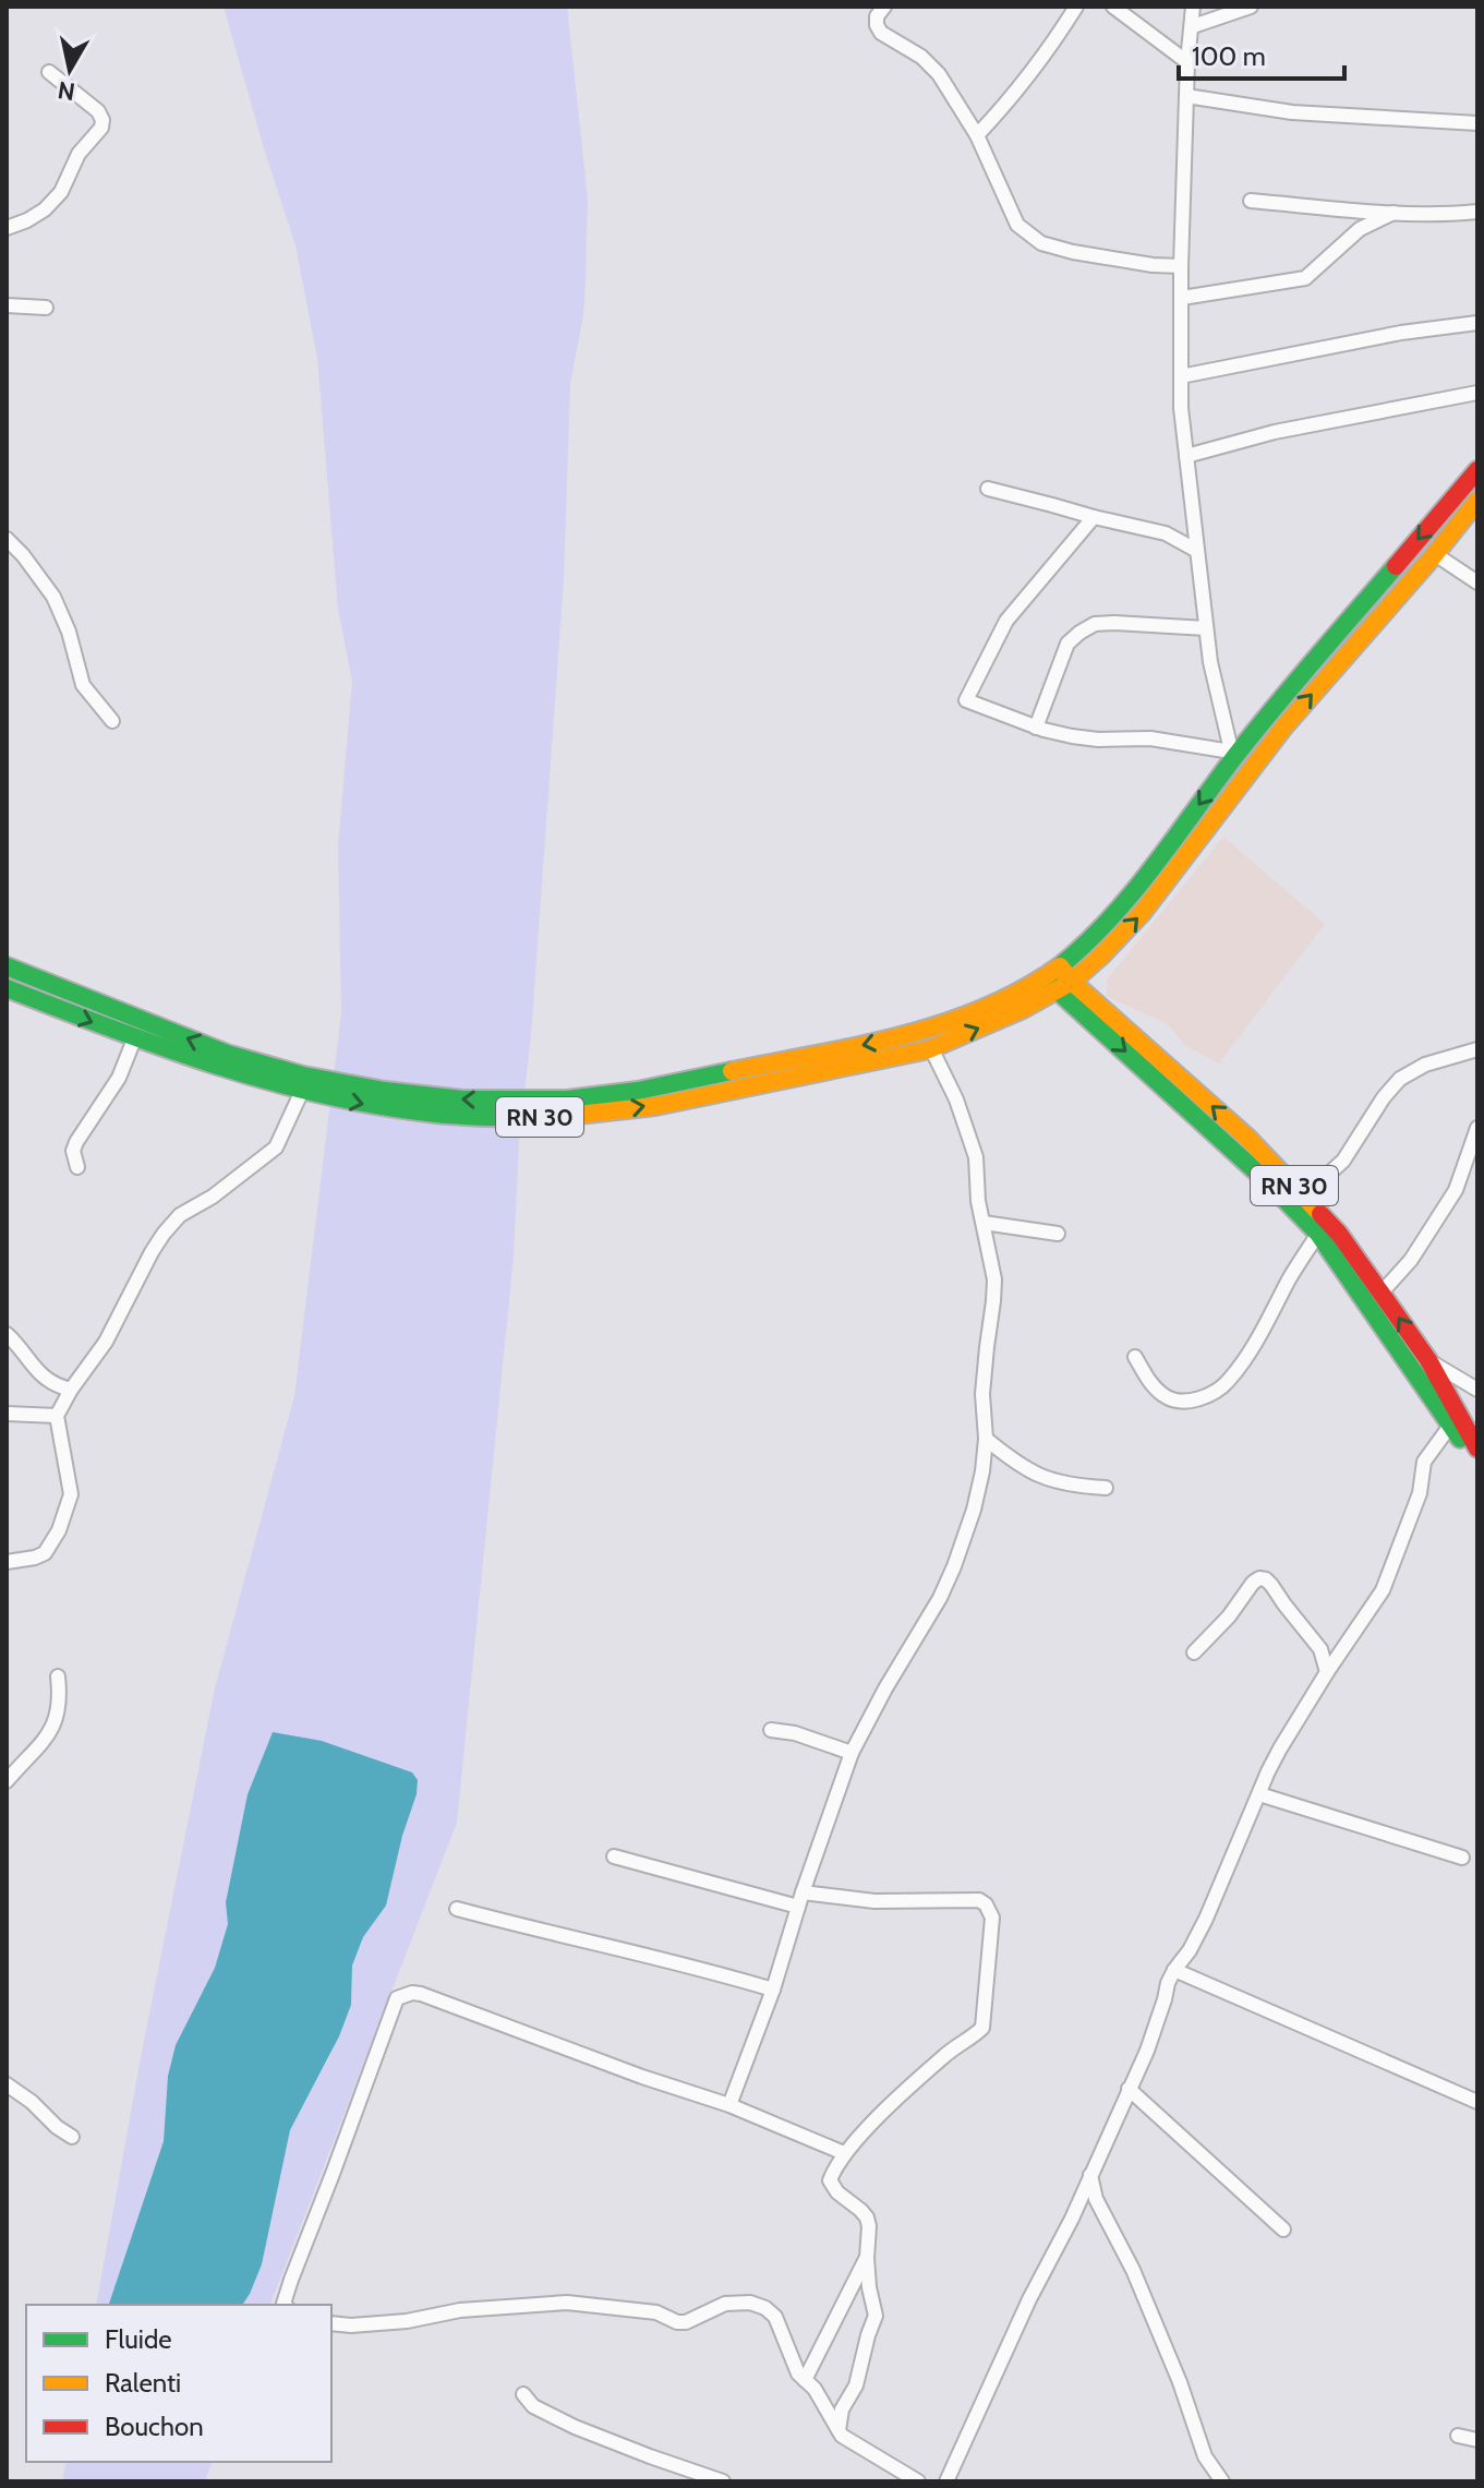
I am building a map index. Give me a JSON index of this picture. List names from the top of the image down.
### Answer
{
  "streets": {
    "main road": ["RN 30"]
  },
  "legend": ["Fluide", "Ralenti", "Bouchon"],
  "scale_bar": "100 m",
  "north": "bottom"
}
